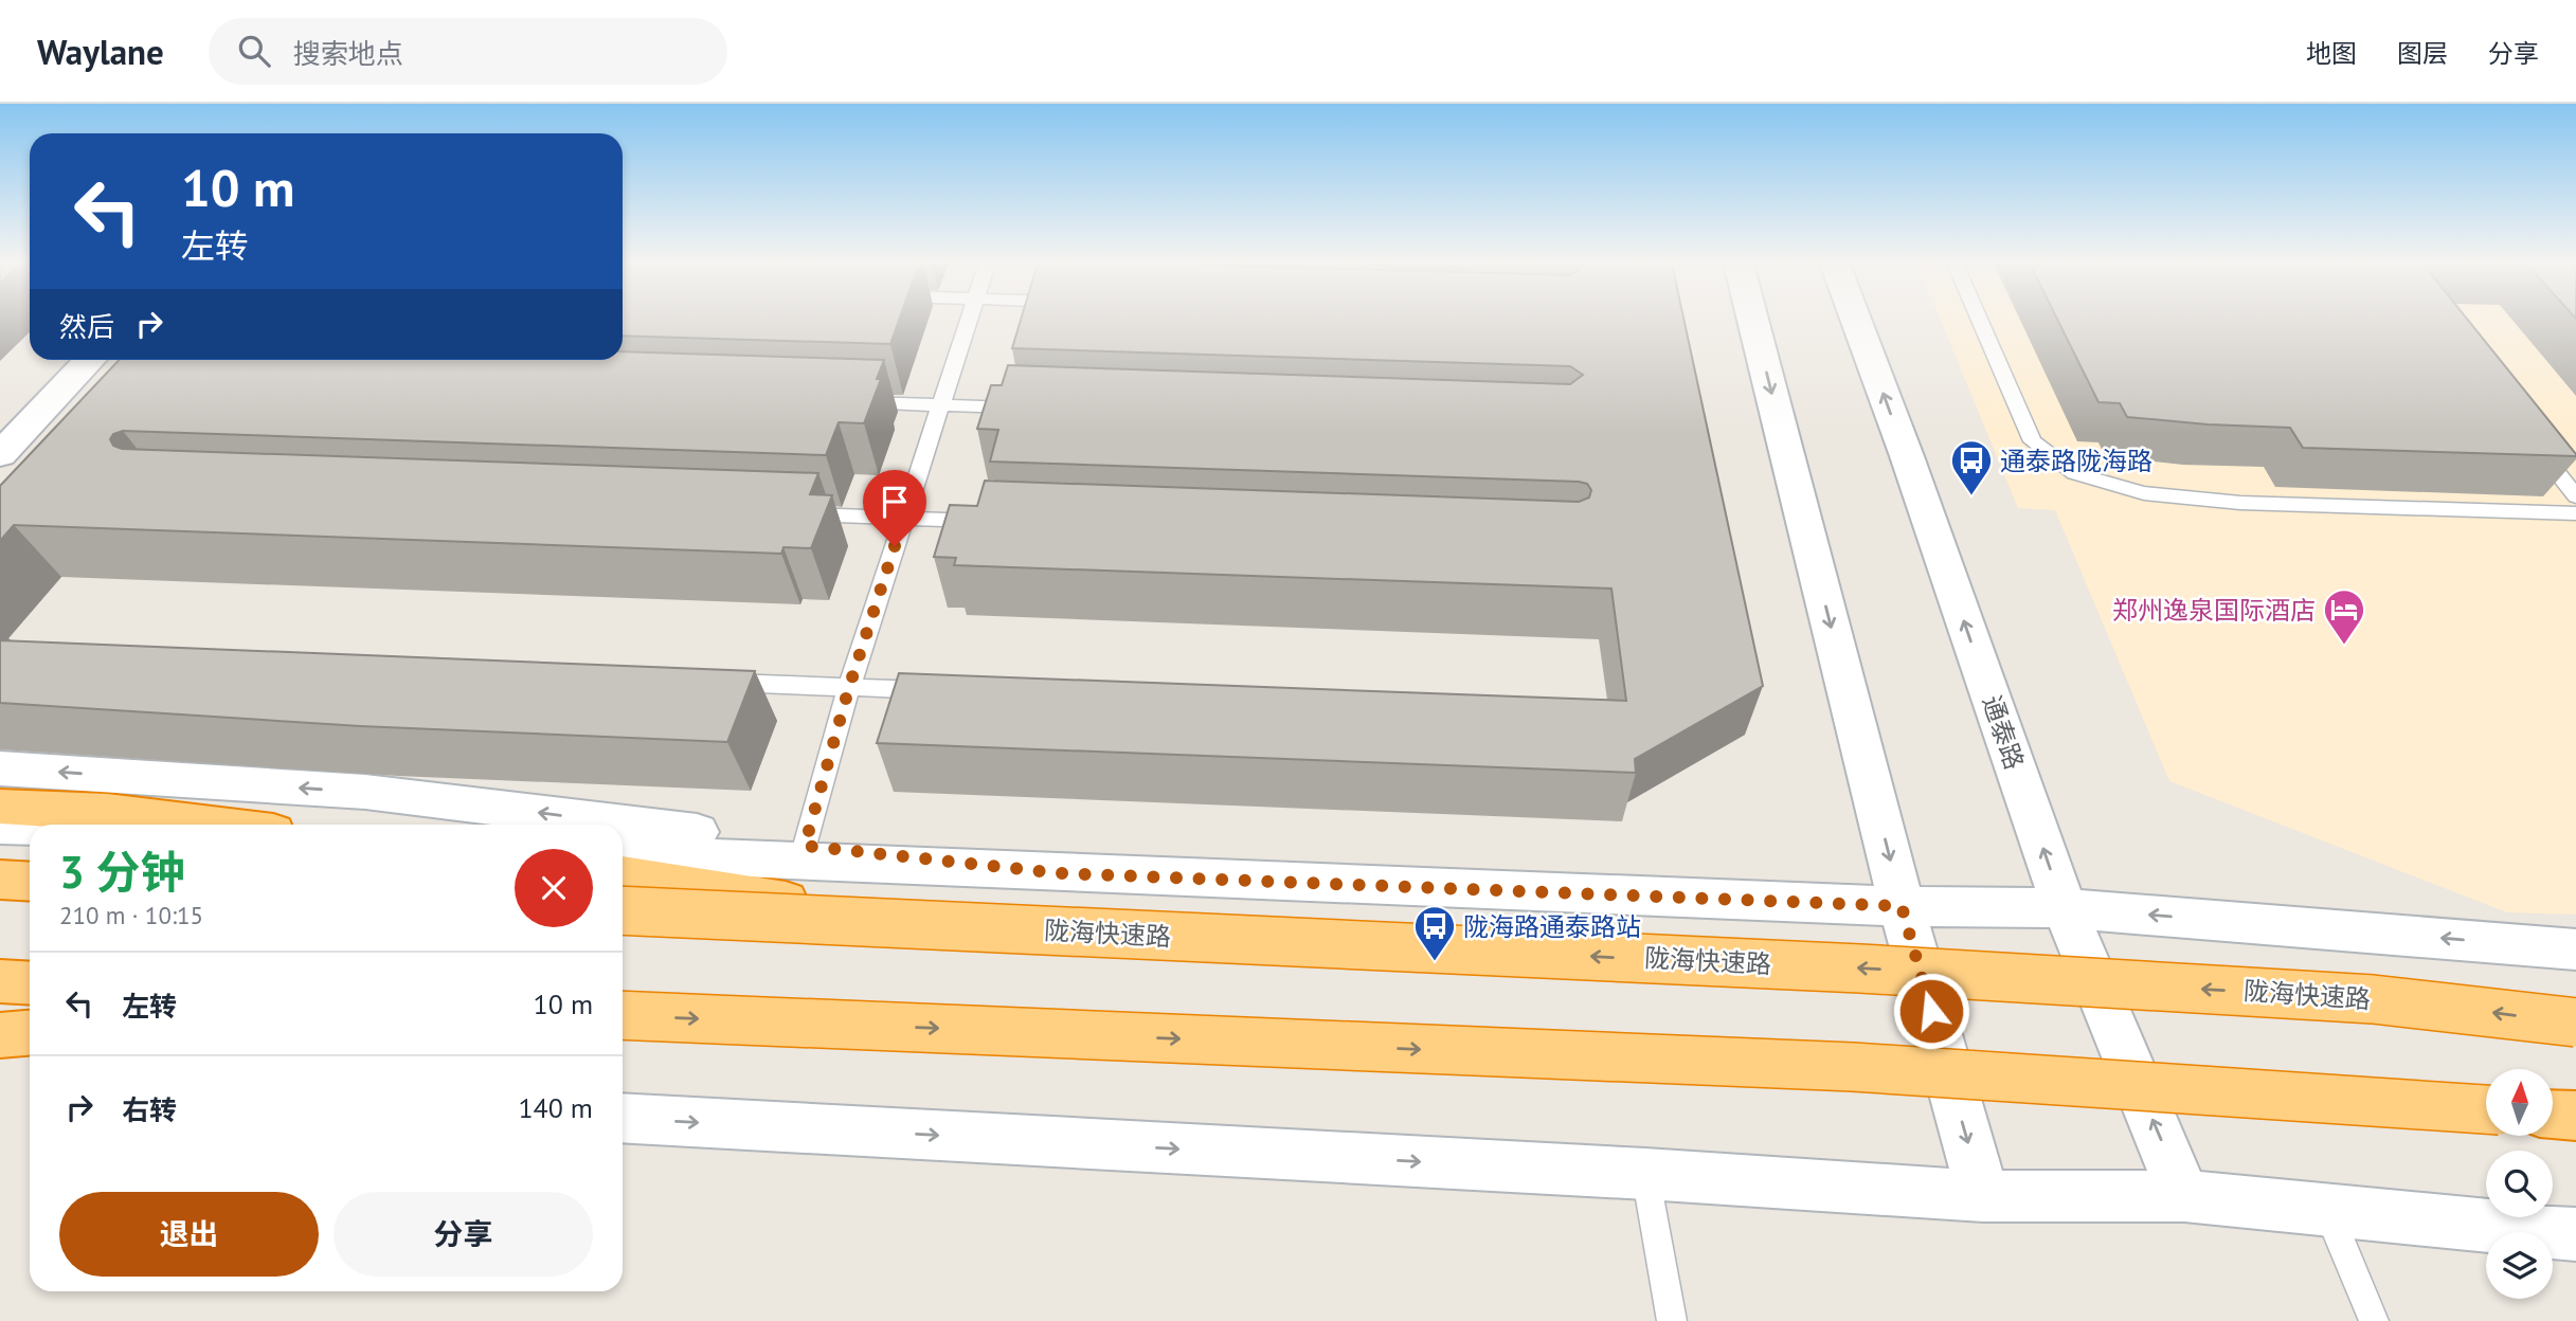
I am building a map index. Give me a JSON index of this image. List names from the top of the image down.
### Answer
{
  "streets": {
    "highway": ["陇海快速路"],
    "street": ["通泰路"]
  },
  "places": {
    "bus stop": ["通泰路陇海路", "陇海路通泰路站"],
    "hotel": ["郑州逸泉国际酒店"]
  },
  "north": "top",
  "page": {
    "header": "Waylane",
    "search": "搜索地点",
    "nav": ["地图", "图层", "分享"],
    "turn": ["10 m", "左转"],
    "then": "然后",
    "heading": ["3 分钟", "210 m · 10:15"],
    "list": [
      {
        "name": "左转",
        "value": "10 m"
      },
      {
        "name": "右转",
        "value": "140 m"
      }
    ],
    "buttons": ["退出", "分享"]
  }
}
